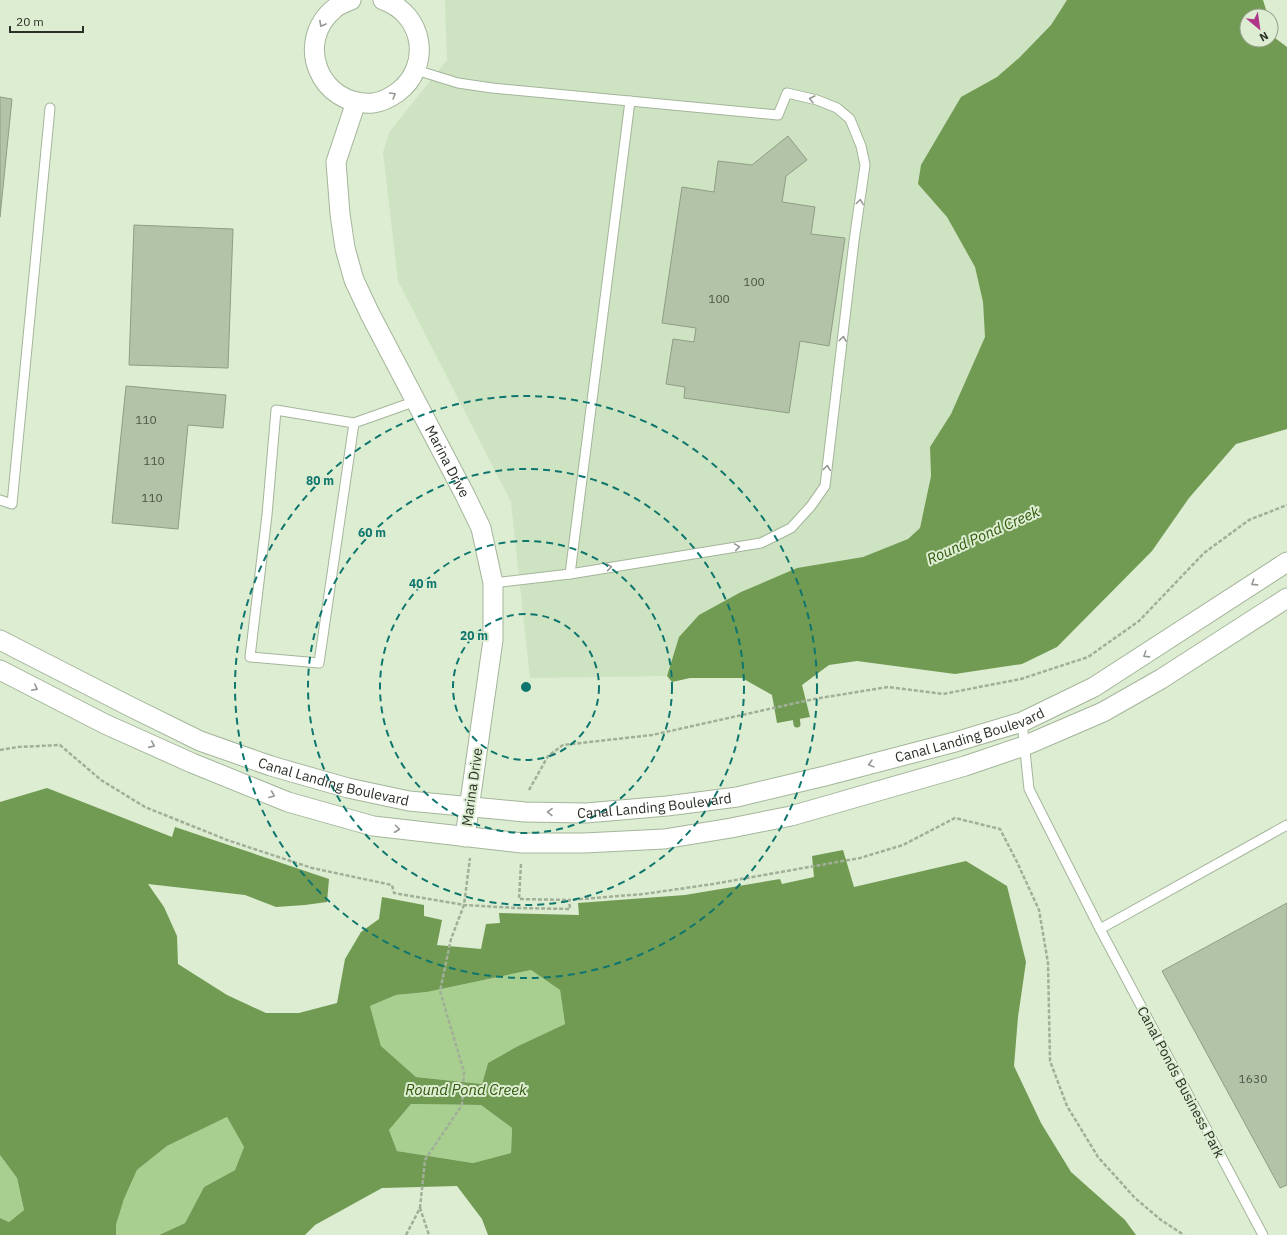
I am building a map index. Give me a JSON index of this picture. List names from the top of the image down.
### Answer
{
  "streets": {
    "street": ["Marina Drive", "Canal Landing Boulevard"],
    "lane": ["Canal Ponds Business Park"]
  },
  "crossings": [
    ["Marina Drive", "Canal Landing Boulevard"],
    ["Canal Landing Boulevard", "Canal Ponds Business Park"]
  ],
  "water": ["Round Pond Creek"],
  "house_numbers": [
    "100",
    "100",
    "110",
    "110",
    "110",
    "1630"
  ],
  "scale_bar": "20 m",
  "north": "bottom right",
  "rings": [
    "80 m",
    "60 m",
    "40 m",
    "20 m"
  ]
}
